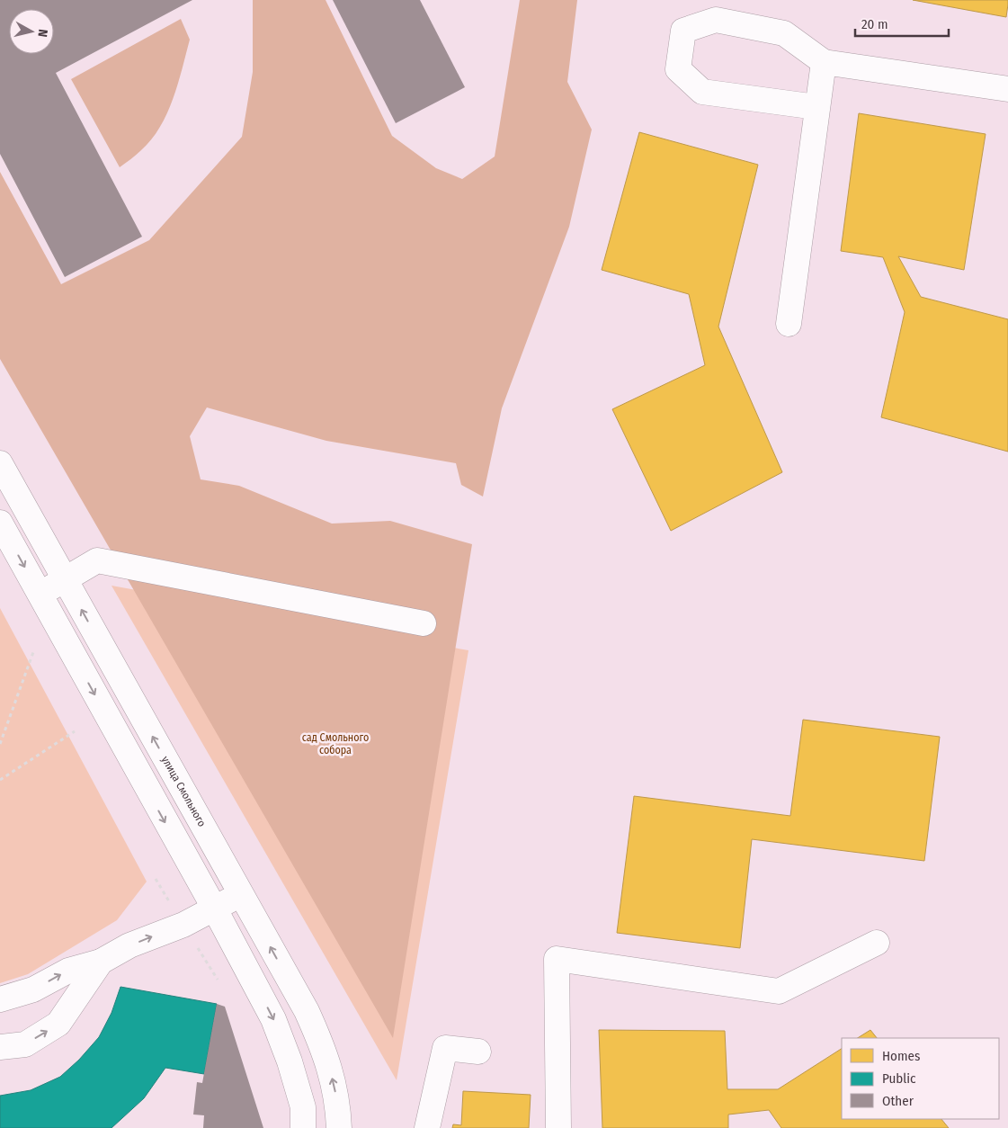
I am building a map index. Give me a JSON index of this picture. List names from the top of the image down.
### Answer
{
  "streets": {
    "street": ["улица Смольного"]
  },
  "parks": ["сад Смольного собора"],
  "legend": ["Homes", "Public", "Other"],
  "scale_bar": "20 m",
  "north": "right"
}
